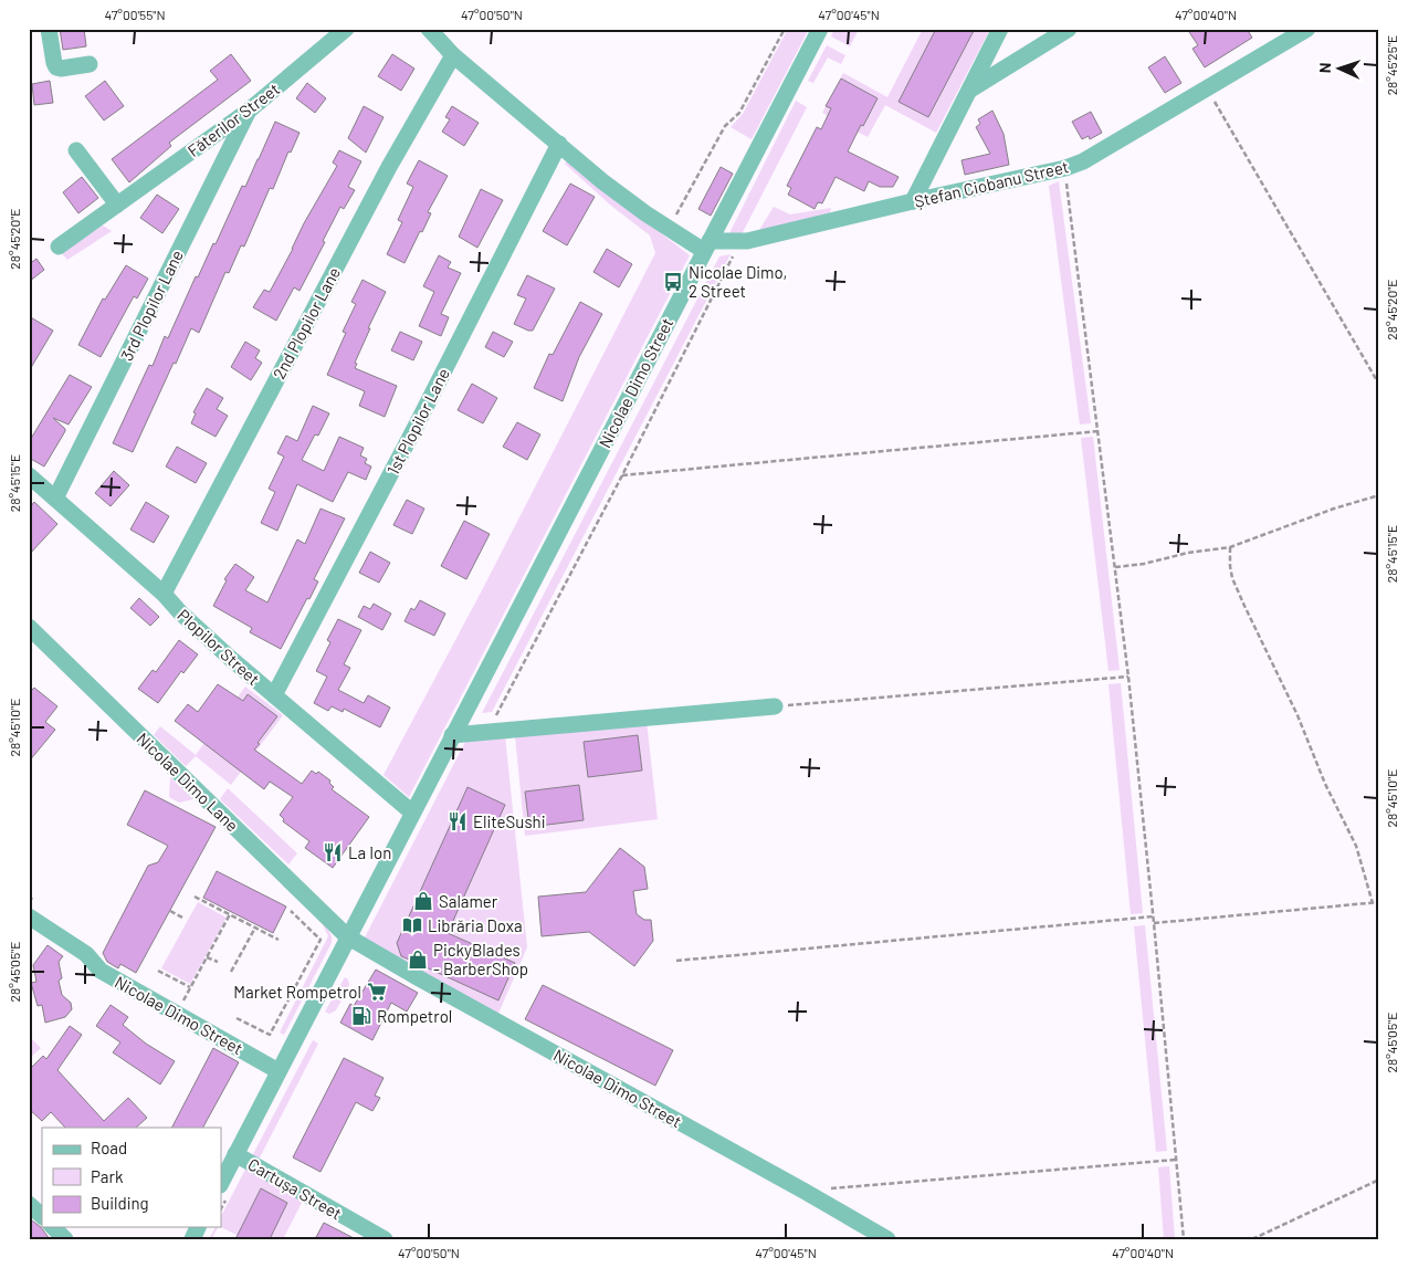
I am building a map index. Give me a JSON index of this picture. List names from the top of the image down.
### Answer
{
  "streets": {
    "street": [
      "Făterilor Street",
      "Ștefan Ciobanu Street",
      "3rd Plopilor Lane",
      "2nd Plopilor Lane",
      "Nicolae Dimo Street",
      "1st Plopilor Lane",
      "Plopilor Street",
      "Nicolae Dimo Lane",
      "Cartușa Street"
    ]
  },
  "crossings": [
    ["Făterilor Street", "3rd Plopilor Lane"],
    ["Ștefan Ciobanu Street", "Nicolae Dimo Street"],
    ["3rd Plopilor Lane", "Plopilor Street"],
    ["2nd Plopilor Lane", "Plopilor Street"],
    ["Nicolae Dimo Street", "Plopilor Street"],
    ["Nicolae Dimo Street", "Nicolae Dimo Lane"],
    ["Nicolae Dimo Street", "Cartușa Street"],
    ["1st Plopilor Lane", "Plopilor Street"]
  ],
  "places": {
    "bus stop": ["Nicolae Dimo, 2 Street"],
    "restaurant": ["EliteSushi", "La Ion"],
    "shop": ["Salamer", "PickyBlades - BarberShop"],
    "library": ["Librăria Doxa"],
    "supermarket": ["Market Rompetrol"],
    "fuel station": ["Rompetrol"]
  },
  "legend": ["Road", "Park", "Building"],
  "north": "left",
  "coordinates": [
    "47°00'55\"N",
    "47°00'50\"N",
    "47°00'45\"N",
    "47°00'40\"N",
    "28°45'25\"E",
    "28°45'20\"E",
    "28°45'15\"E",
    "28°45'10\"E",
    "28°45'05\"E"
  ]
}
